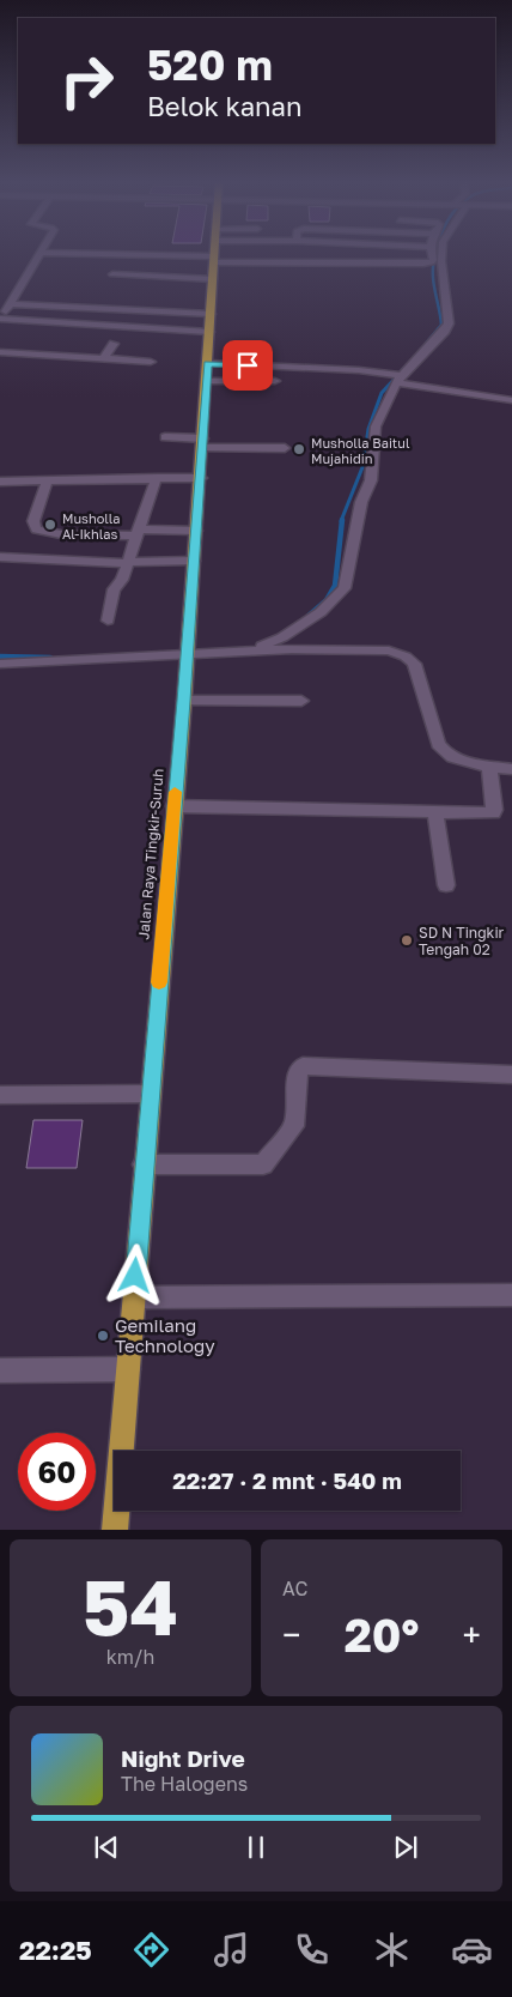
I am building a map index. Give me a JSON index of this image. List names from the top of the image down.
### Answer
{
  "streets": {
    "main road": ["Jalan Raya Tingkir-Suruh"]
  },
  "places": [
    "Musholla Baitul Mujahidin",
    "Musholla Al-Ikhlas",
    "SD N Tingkir Tengah 02",
    "Gemilang Technology"
  ],
  "page": {
    "turn": ["520 m", "Belok kanan"],
    "limit": "60",
    "trip": "22:27 · 2 mnt · 540 m",
    "tile": [
      ["54", "km/h"],
      "AC"
    ],
    "heat": ["−", "20°", "+"],
    "song": ["Night Drive", "The Halogens"],
    "tabs": "22:25"
  }
}
